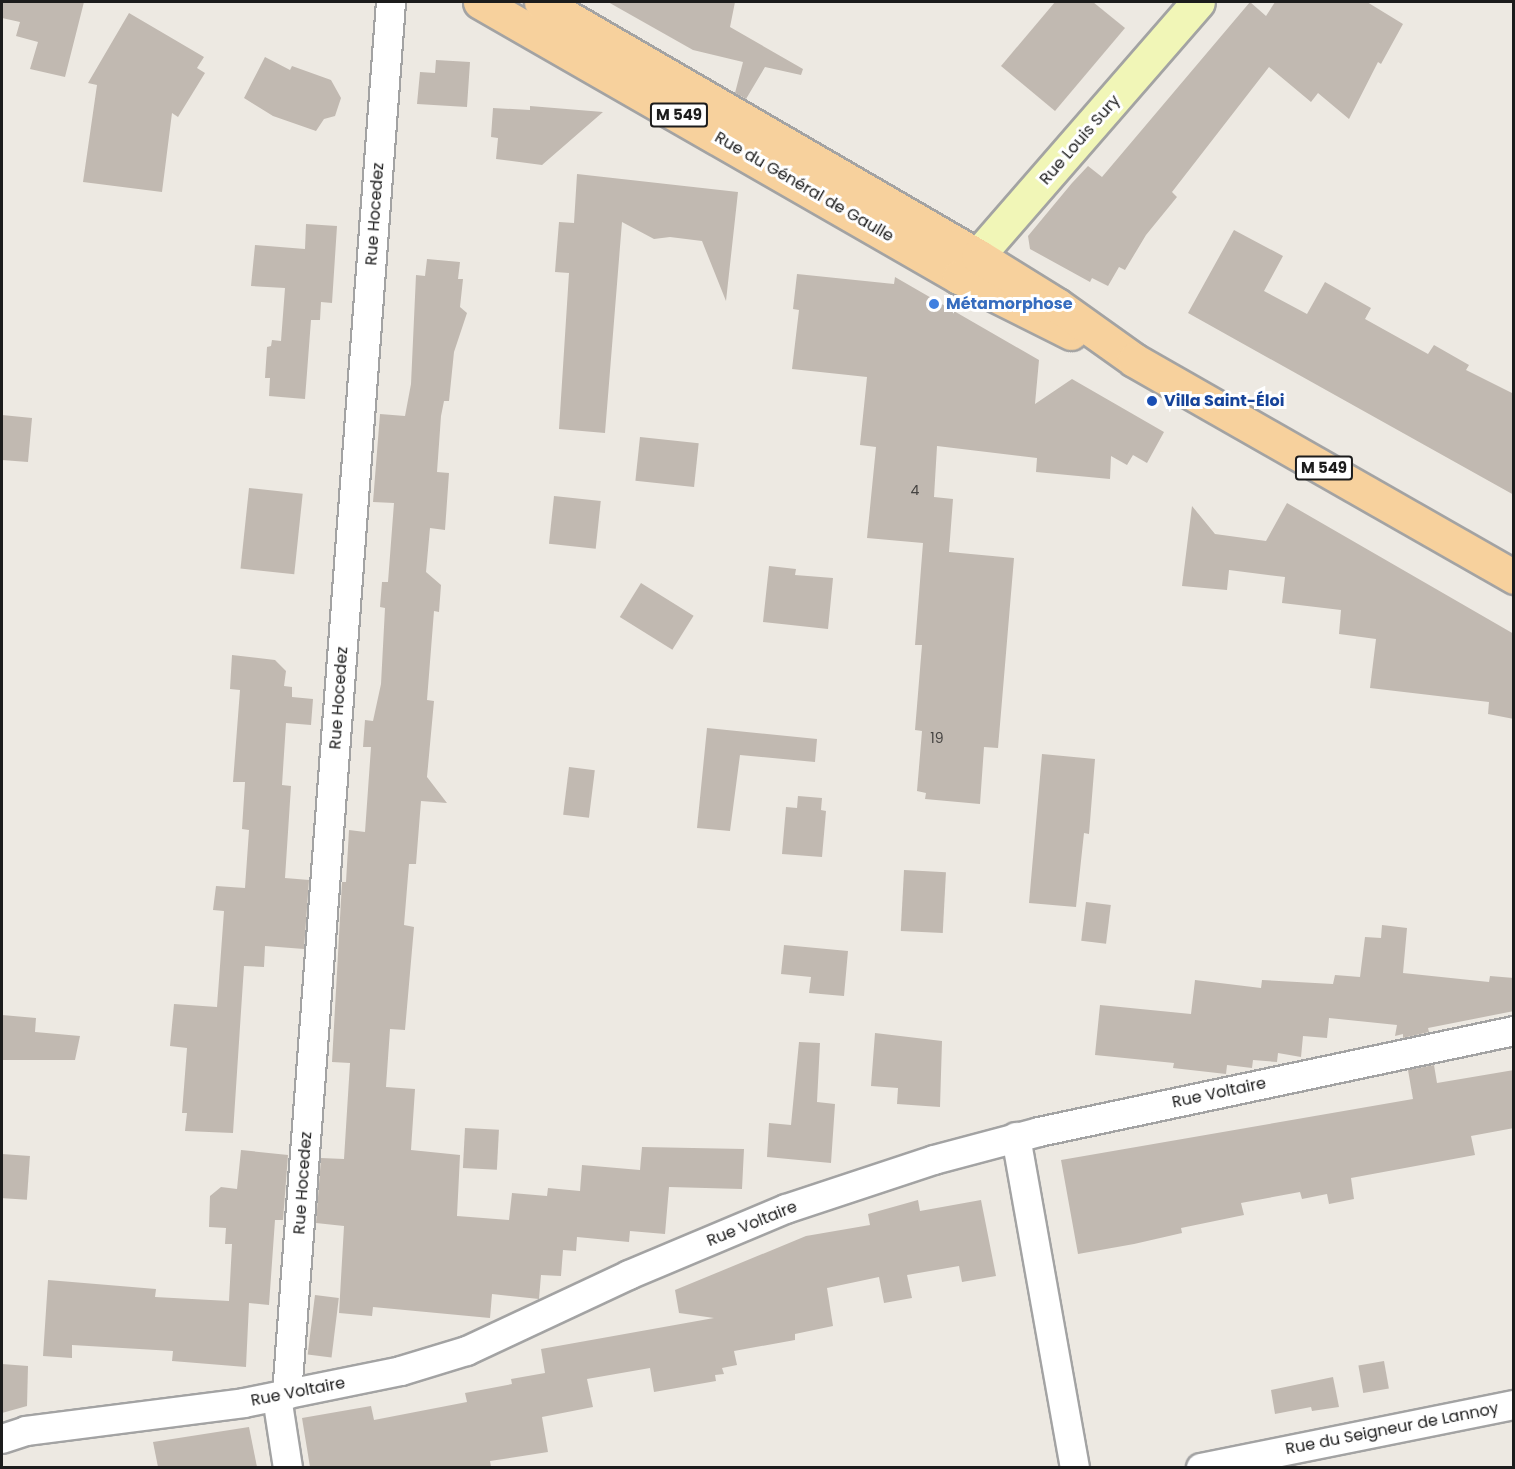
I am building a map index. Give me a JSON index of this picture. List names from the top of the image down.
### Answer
{
  "streets": {
    "main road": ["M 549", "Rue Louis Sury", "Rue du Général de Gaulle"],
    "street": ["Rue Hocedez", "Rue Voltaire", "Rue du Seigneur de Lannoy"]
  },
  "crossings": [
    ["Rue Louis Sury", "Rue du Général de Gaulle"],
    ["Rue Hocedez", "Rue Voltaire"]
  ],
  "places": ["Métamorphose", "Villa Saint-Éloi"],
  "house_numbers": ["4", "19"]
}
